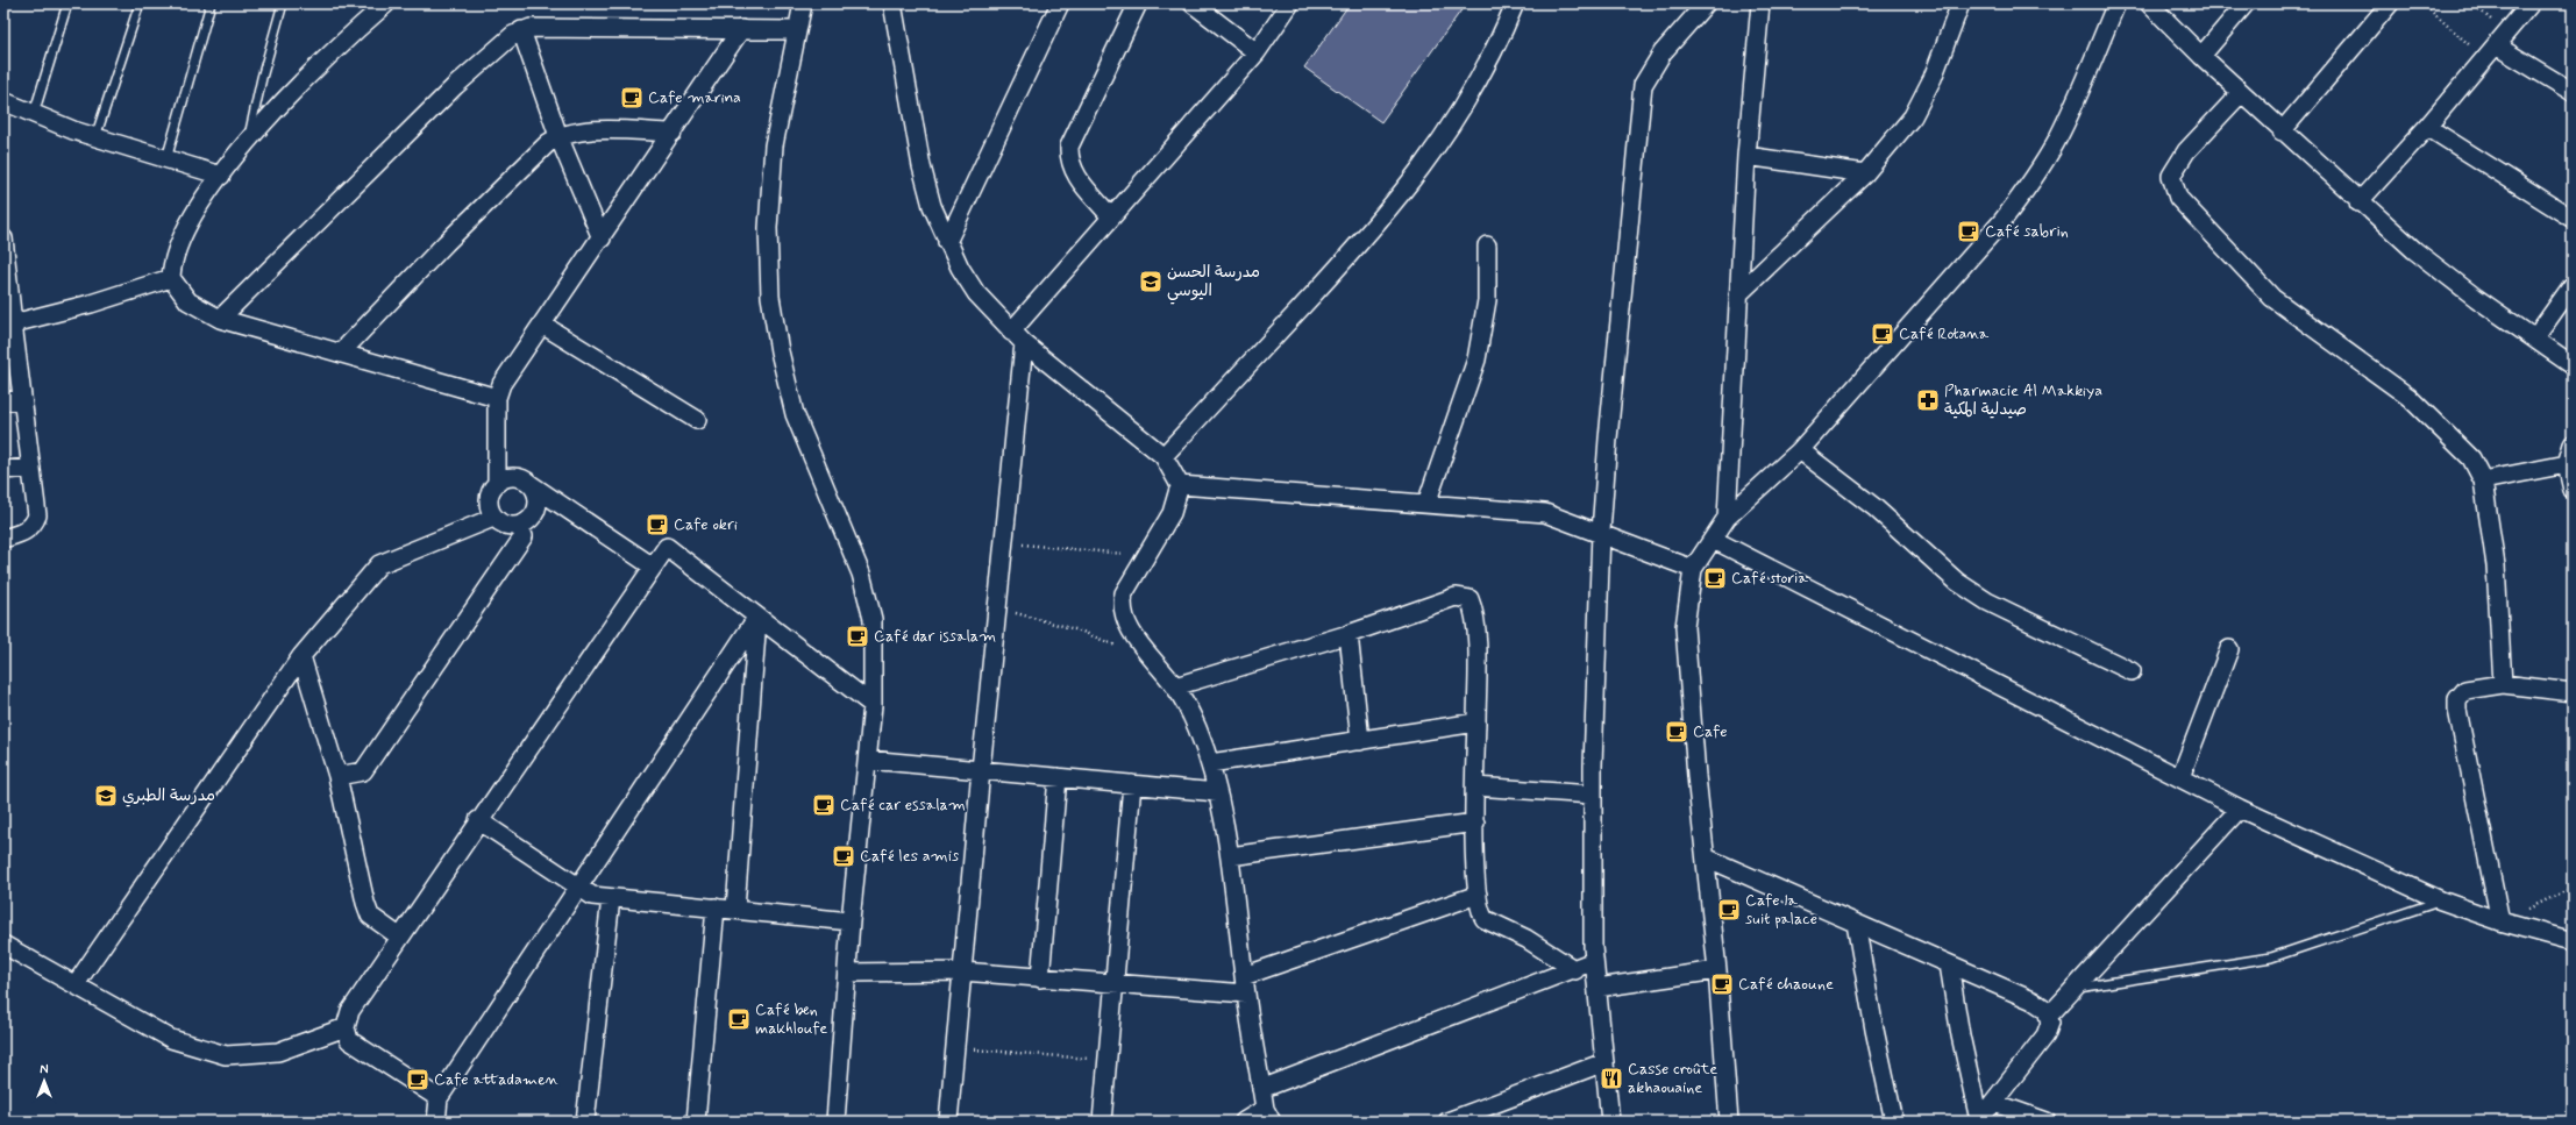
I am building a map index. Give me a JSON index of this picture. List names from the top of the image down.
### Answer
{
  "places": {
    "cafe": [
      "Cafe marina",
      "Café sabrin",
      "Café Rotana",
      "Cafe okri",
      "Café storia",
      "Café dar issalam",
      "Cafe",
      "Café car essalam",
      "Café les amis",
      "Cafe la suit palace",
      "Café chaoune",
      "Café ben makhloufe",
      "Cafe attadamen"
    ],
    "school or university": ["مدرسة الحسن اليوسي", "مدرسة الطبري"],
    "pharmacy": ["Pharmacie Al Makkiya صيدلية المكية"],
    "restaurant": ["Casse croûte akhaouaine"]
  },
  "north": "top"
}
